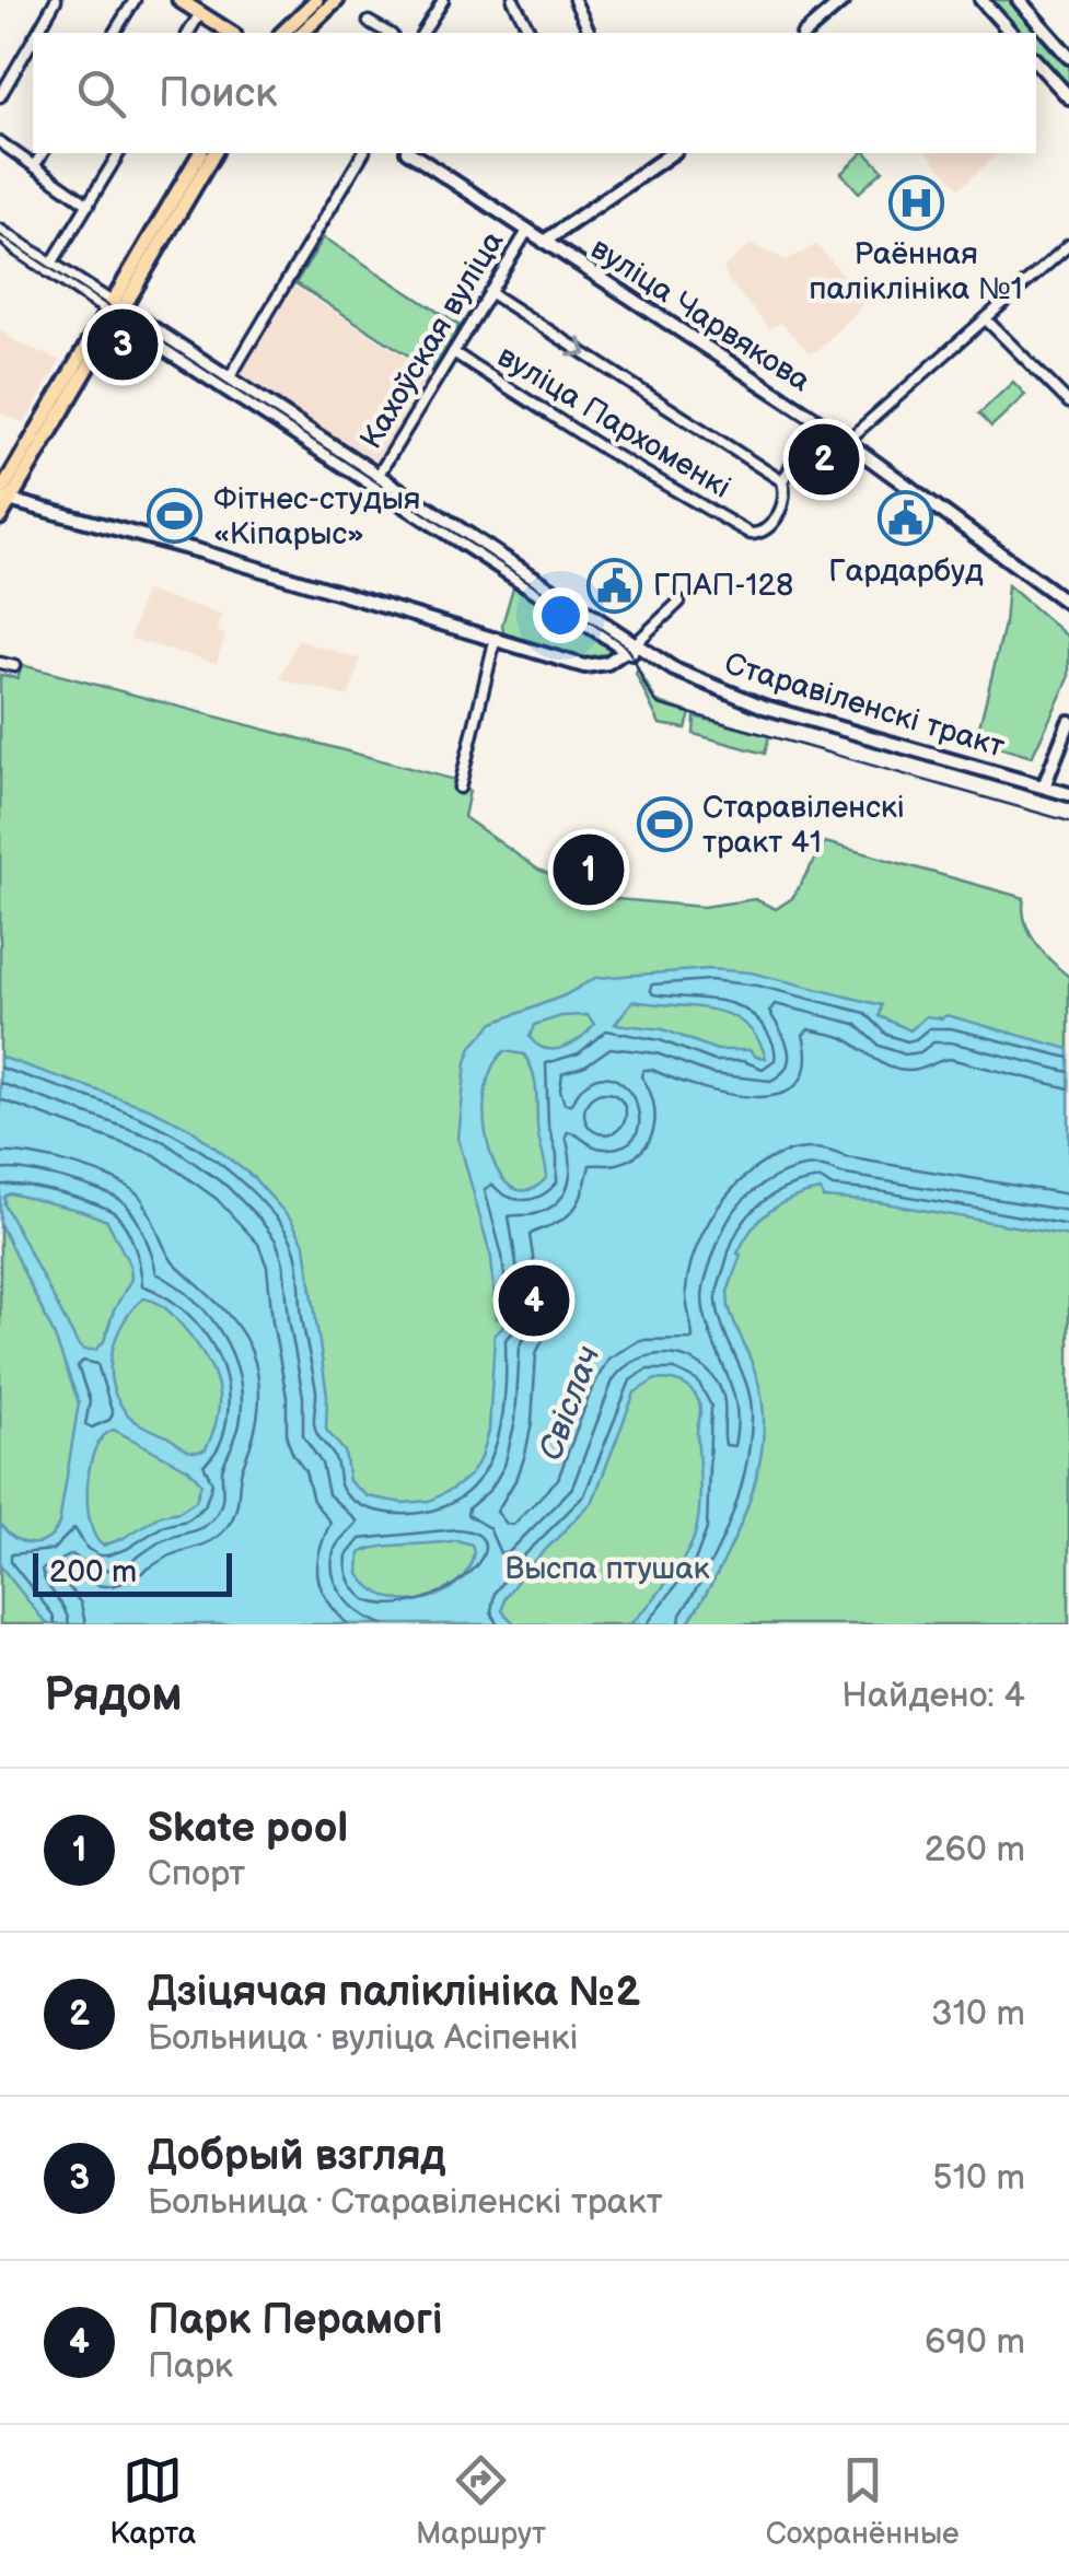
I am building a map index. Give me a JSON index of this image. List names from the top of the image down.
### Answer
{
  "streets": {
    "main road": ["вуліца Чарвякова", "Кахоўская вуліца", "Старавіленскі тракт"],
    "street": ["вуліца Пархоменкі"]
  },
  "crossings": [
    ["вуліца Чарвякова", "Кахоўская вуліца"],
    ["Кахоўская вуліца", "вуліца Пархоменкі"],
    ["Кахоўская вуліца", "Старавіленскі тракт"]
  ],
  "water": ["Свіслач"],
  "parks": ["Выспа птушак"],
  "places": {
    "hospital": ["Раённая паліклініка №1"],
    "sports": ["Фітнес-студыя «Кіпарыс»", "Старавіленскі тракт 41"],
    "public building": ["Гардарбуд", "ГПАП-128"]
  },
  "scale_bar": "200 m",
  "page": {
    "search": "Поиск",
    "pins": [
      "3",
      "2",
      "1",
      "4"
    ],
    "scale": "200 m",
    "heading": ["Рядом", "Найдено: 4"],
    "list": [
      {
        "mark": "1",
        "name": "Skate pool",
        "note": "Спорт",
        "value": "260 m"
      },
      {
        "mark": "2",
        "name": "Дзіцячая паліклініка №2",
        "note": "Больница · вуліца Асіпенкі",
        "value": "310 m"
      },
      {
        "mark": "3",
        "name": "Добрый взгляд",
        "note": "Больница · Старавіленскі тракт",
        "value": "510 m"
      },
      {
        "mark": "4",
        "name": "Парк Перамогі",
        "note": "Парк",
        "value": "690 m"
      }
    ],
    "nav": ["Карта", "Маршрут", "Сохранённые"]
  }
}
